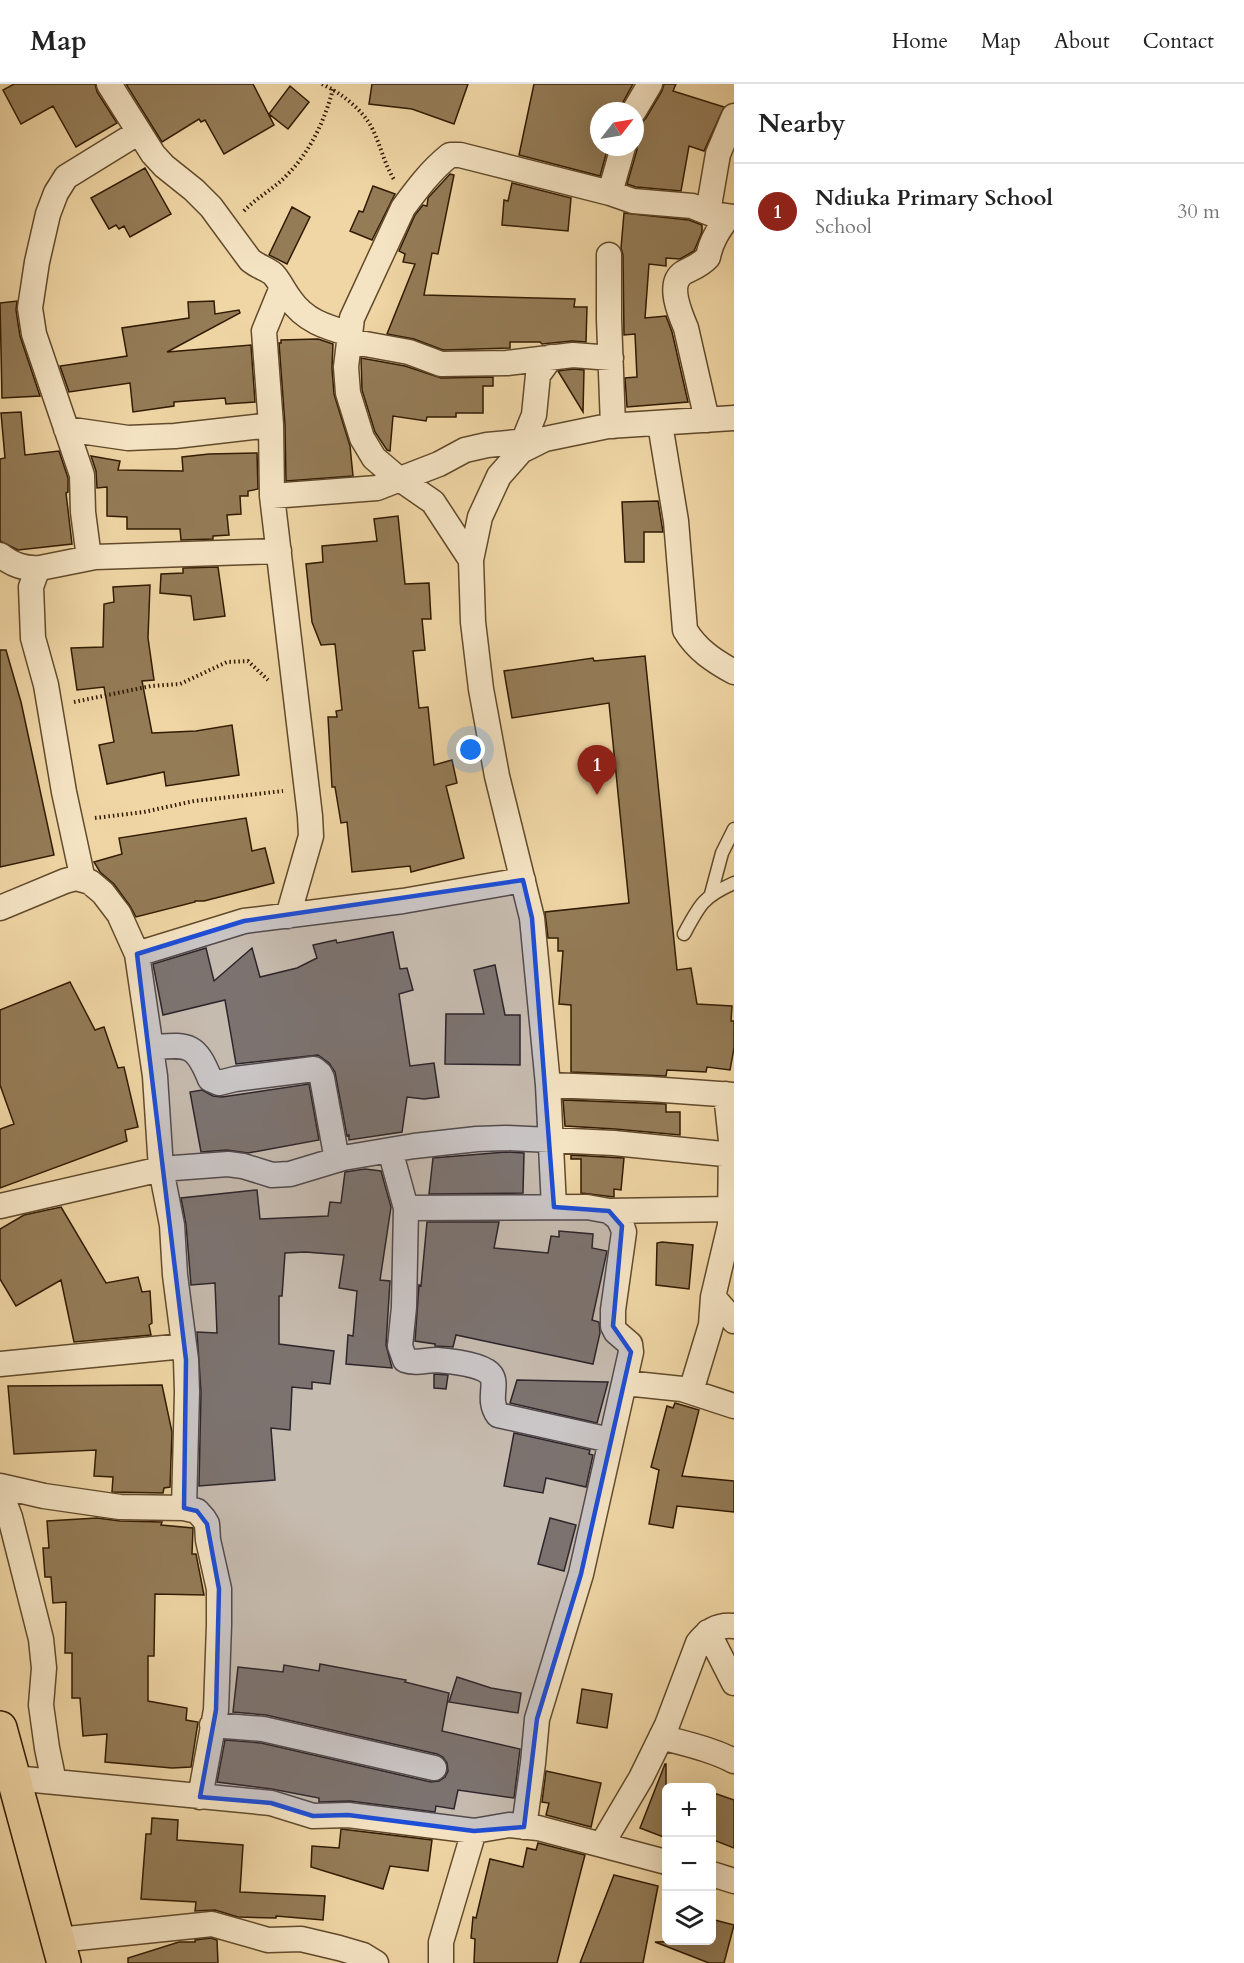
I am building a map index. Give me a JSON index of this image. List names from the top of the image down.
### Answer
{
  "north": "top right",
  "page": {
    "header": "Map",
    "nav": [
      "Home",
      "Map",
      "About",
      "Contact"
    ],
    "heading": "Nearby",
    "list": [
      {
        "mark": "1",
        "name": "Ndiuka Primary School",
        "note": "School",
        "value": "30 m"
      }
    ],
    "pins": "1",
    "map_buttons": ["+", "−"]
  }
}
